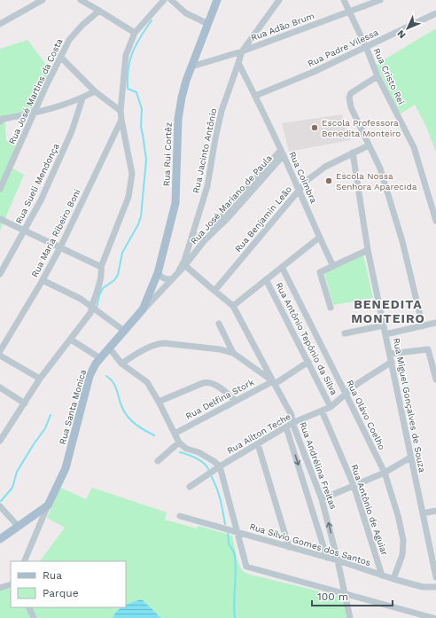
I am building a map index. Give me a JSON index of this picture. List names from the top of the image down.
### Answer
{
  "streets": {
    "main road": ["Rua Rui Cortêz", "Rua Santa Monica"],
    "street": [
      "Rua Adão Brum",
      "Rua Padre Vilessa",
      "Rua Cristo Rei",
      "Rua José Martins da Costa",
      "Rua Jacinto Antônio",
      "Rua Coimbra",
      "Rua Sueli Mendonça",
      "Rua José Mariano de Paula",
      "Rua Benjamin Leão",
      "Rua Maria Ribeiro Boni",
      "Rua Antônio Tepônio da Silva",
      "Rua Delfina Stork",
      "Rua Miguel Gonçalves de Souza",
      "Rua Olávo Coelho",
      "Rua Ailton Teche",
      "Rua Andrélina Freitas",
      "Rua Antônio de Aguiar",
      "Rua Sílvio Gomes dos Santos"
    ]
  },
  "crossings": [
    ["Rua Adão Brum", "Rua Cristo Rei"],
    ["Rua Adão Brum", "Rua Jacinto Antônio"],
    ["Rua Adão Brum", "Rua Rui Cortêz"],
    ["Rua Padre Vilessa", "Rua Cristo Rei"],
    ["Rua Padre Vilessa", "Rua Coimbra"],
    ["Rua Jacinto Antônio", "Rua Coimbra"],
    ["Rua Jacinto Antônio", "Rua José Mariano de Paula"],
    ["Rua Jacinto Antônio", "Rua Santa Monica"],
    ["Rua Jacinto Antônio", "Rua Andrélina Freitas"],
    ["Rua Rui Cortêz", "Rua Santa Monica"],
    ["Rua Coimbra", "Rua José Mariano de Paula"],
    ["Rua Coimbra", "Rua Benjamin Leão"],
    ["Rua José Mariano de Paula", "Rua Andrélina Freitas"],
    ["Rua Benjamin Leão", "Rua Miguel Gonçalves de Souza"],
    ["Rua Benjamin Leão", "Rua Andrélina Freitas"],
    ["Rua Antônio Tepônio da Silva", "Rua Ailton Teche"],
    ["Rua Delfina Stork", "Rua Andrélina Freitas"],
    ["Rua Miguel Gonçalves de Souza", "Rua Ailton Teche"],
    ["Rua Olávo Coelho", "Rua Ailton Teche"],
    ["Rua Olávo Coelho", "Rua Sílvio Gomes dos Santos"],
    ["Rua Ailton Teche", "Rua Andrélina Freitas"],
    ["Rua Ailton Teche", "Rua Antônio de Aguiar"],
    ["Rua Andrélina Freitas", "Rua Sílvio Gomes dos Santos"],
    ["Rua Antônio de Aguiar", "Rua Sílvio Gomes dos Santos"]
  ],
  "districts": ["BENEDITA MONTEIRO"],
  "places": ["Escola Professora Benedita Monteiro", "Escola Nossa Senhora Aparecida"],
  "legend": ["Rua", "Parque"],
  "scale_bar": "100 m",
  "north": "bottom left"
}
